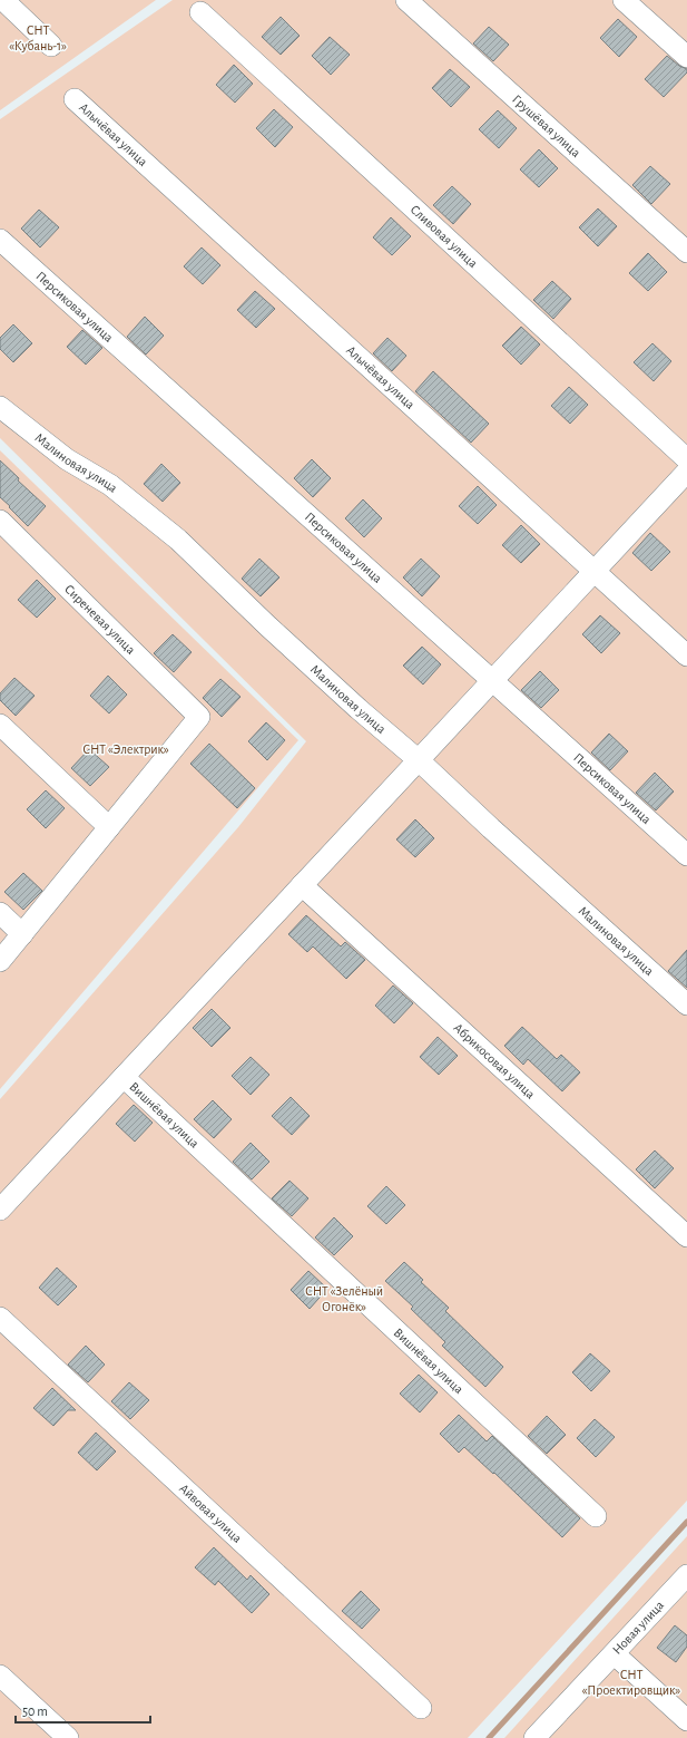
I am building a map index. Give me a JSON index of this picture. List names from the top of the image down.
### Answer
{
  "streets": {
    "street": [
      "Грушёвая улица",
      "Алычёвая улица",
      "Сливовая улица",
      "Персиковая улица",
      "Малиновая улица",
      "Сиреневая улица",
      "Абрикосовая улица",
      "Вишнёвая улица",
      "Айвовая улица",
      "Новая улица"
    ]
  },
  "parks": [
    "СНТ «Кубань-1»",
    "СНТ «Электрик»",
    "СНТ «Зелёный Огонёк»",
    "СНТ «Проектировщик»"
  ],
  "scale_bar": "50 m"
}
